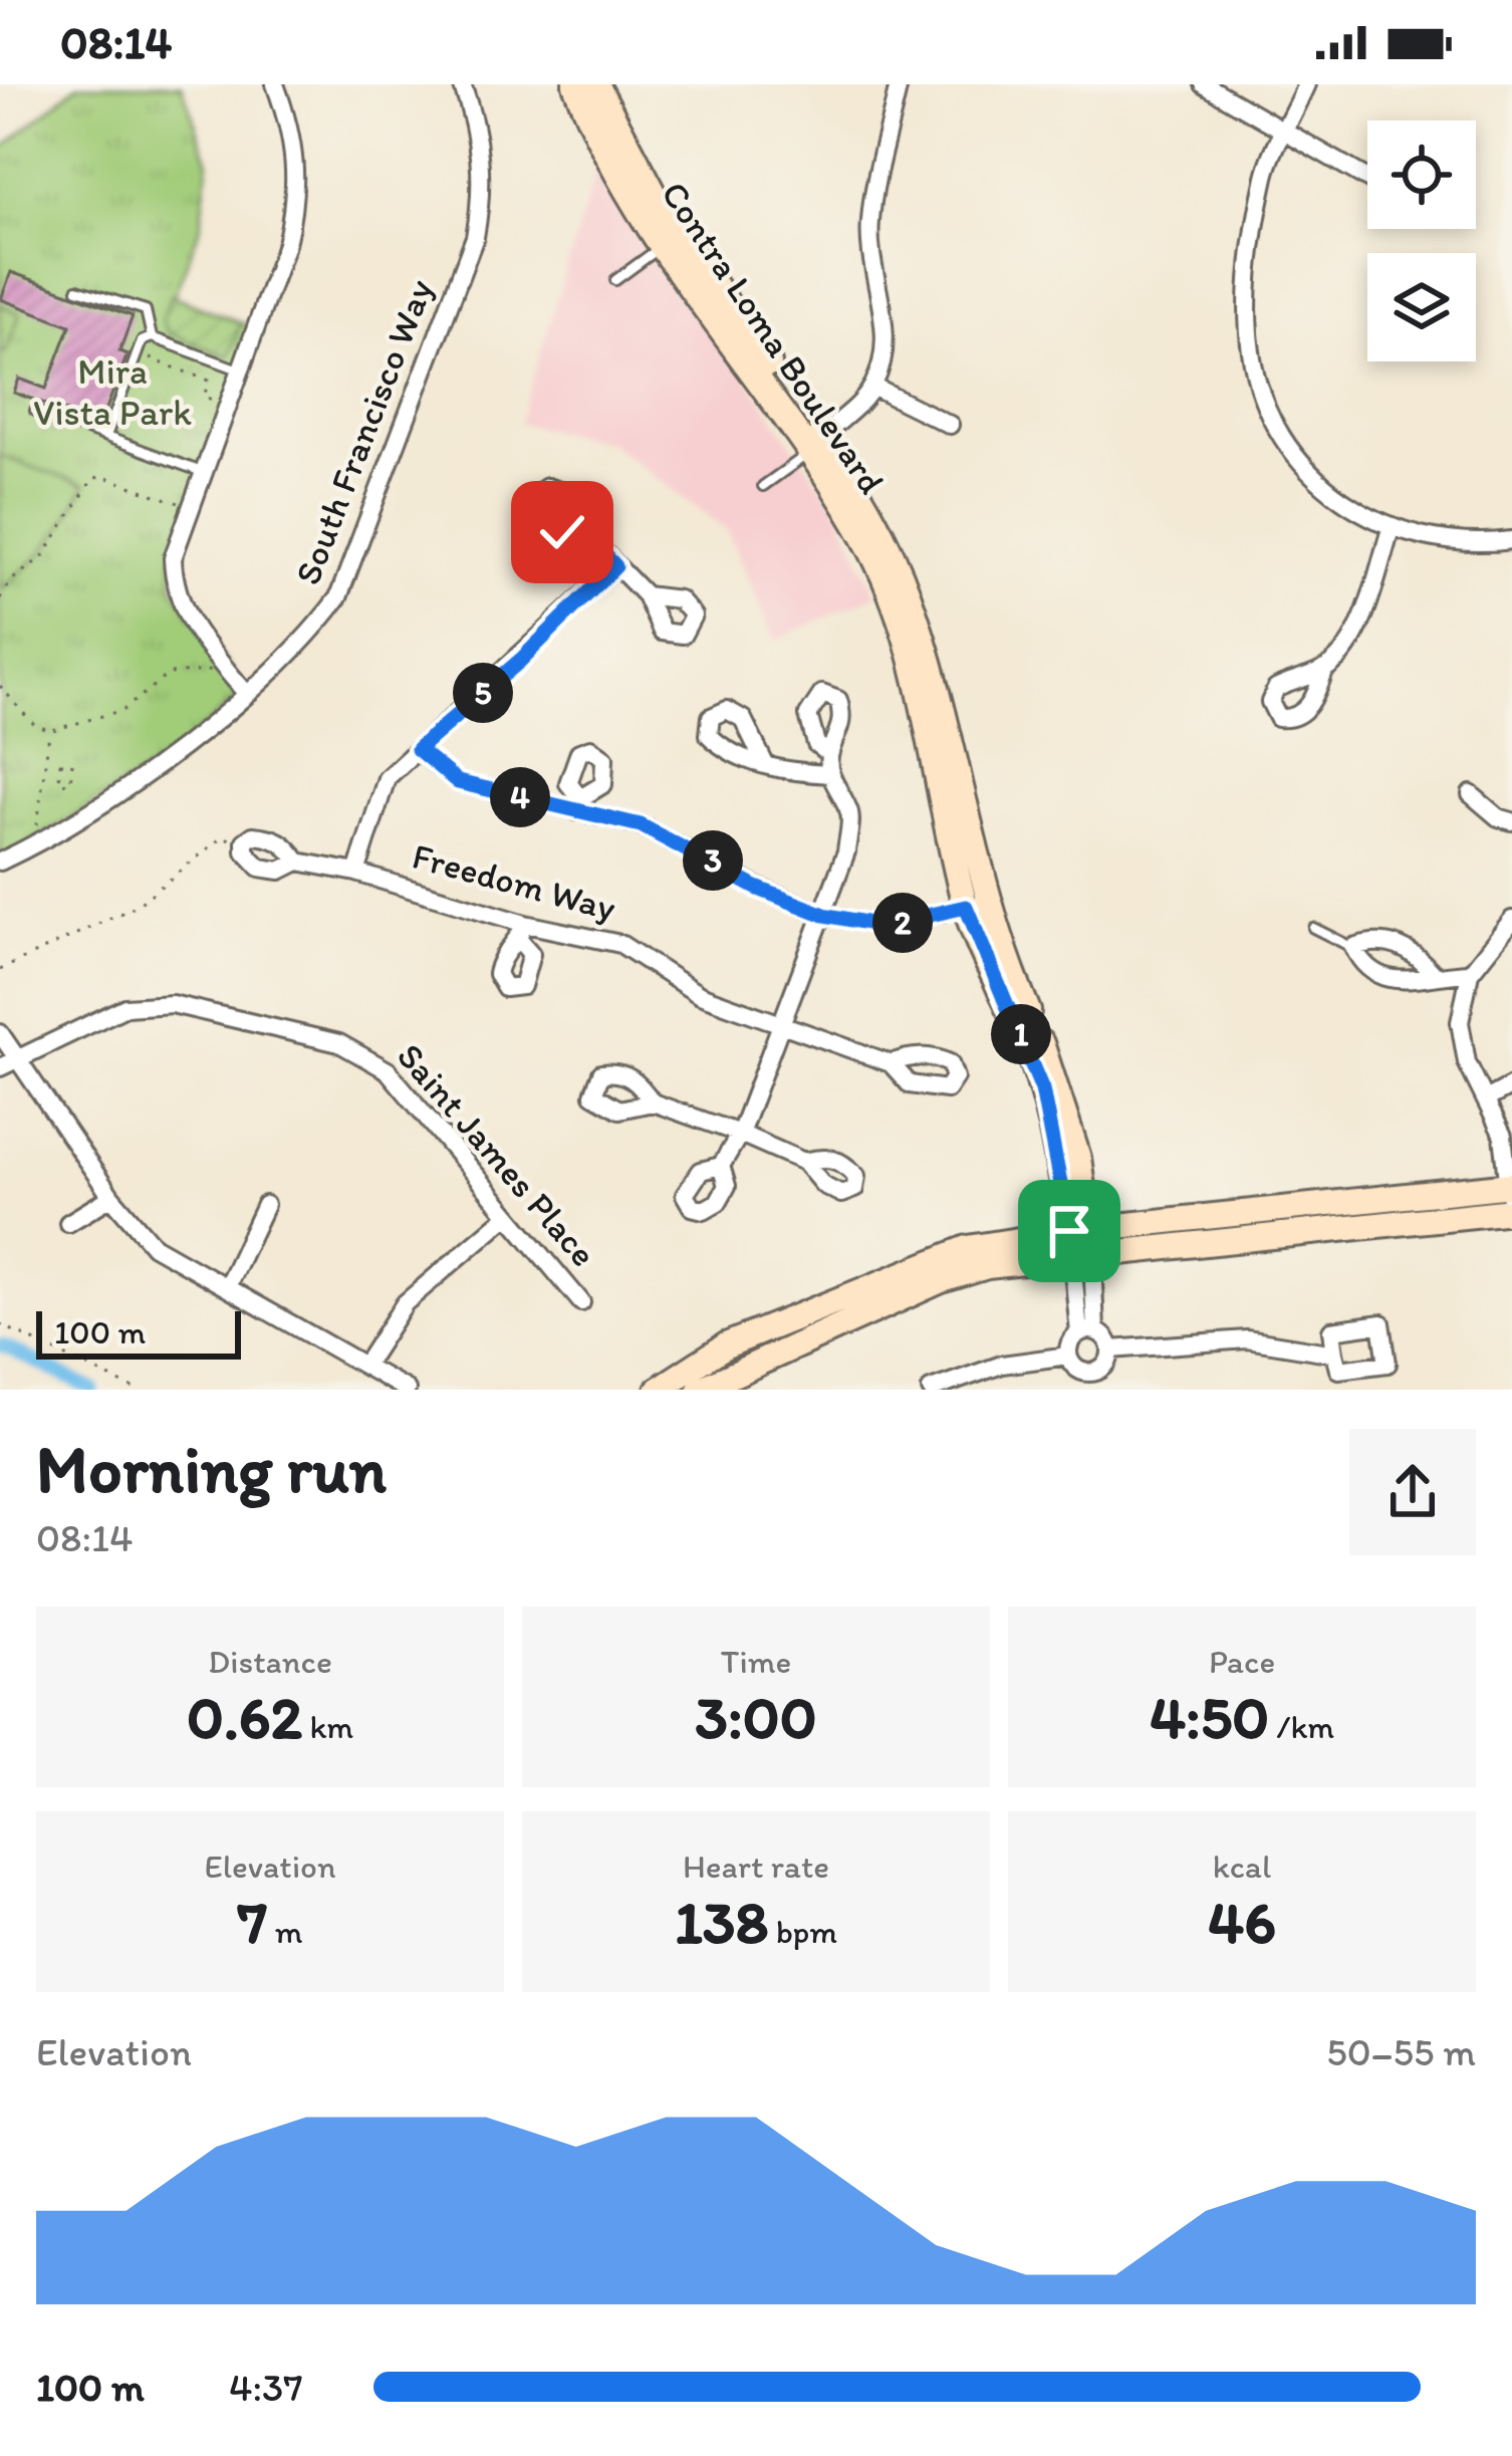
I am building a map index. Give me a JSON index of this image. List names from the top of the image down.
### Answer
{
  "streets": {
    "main road": ["Contra Loma Boulevard"],
    "street": ["South Francisco Way", "Freedom Way", "Saint James Place"]
  },
  "parks": ["Mira Vista Park"],
  "scale_bar": "100 m",
  "page": {
    "status": "08:14",
    "pins": [
      "5",
      "4",
      "3",
      "2",
      "1"
    ],
    "scale": "100 m",
    "heading": ["Morning run", "08:14"],
    "stats": [
      ["Distance", "0.62 km"],
      ["Time", "3:00"],
      ["Pace", "4:50 /km"],
      ["Elevation", "7 m"],
      ["Heart rate", "138 bpm"],
      ["kcal", "46"]
    ],
    "chart": ["Elevation", "50–55 m"],
    "list": [
      {
        "name": "100 m",
        "note": "4:37"
      }
    ]
  }
}
